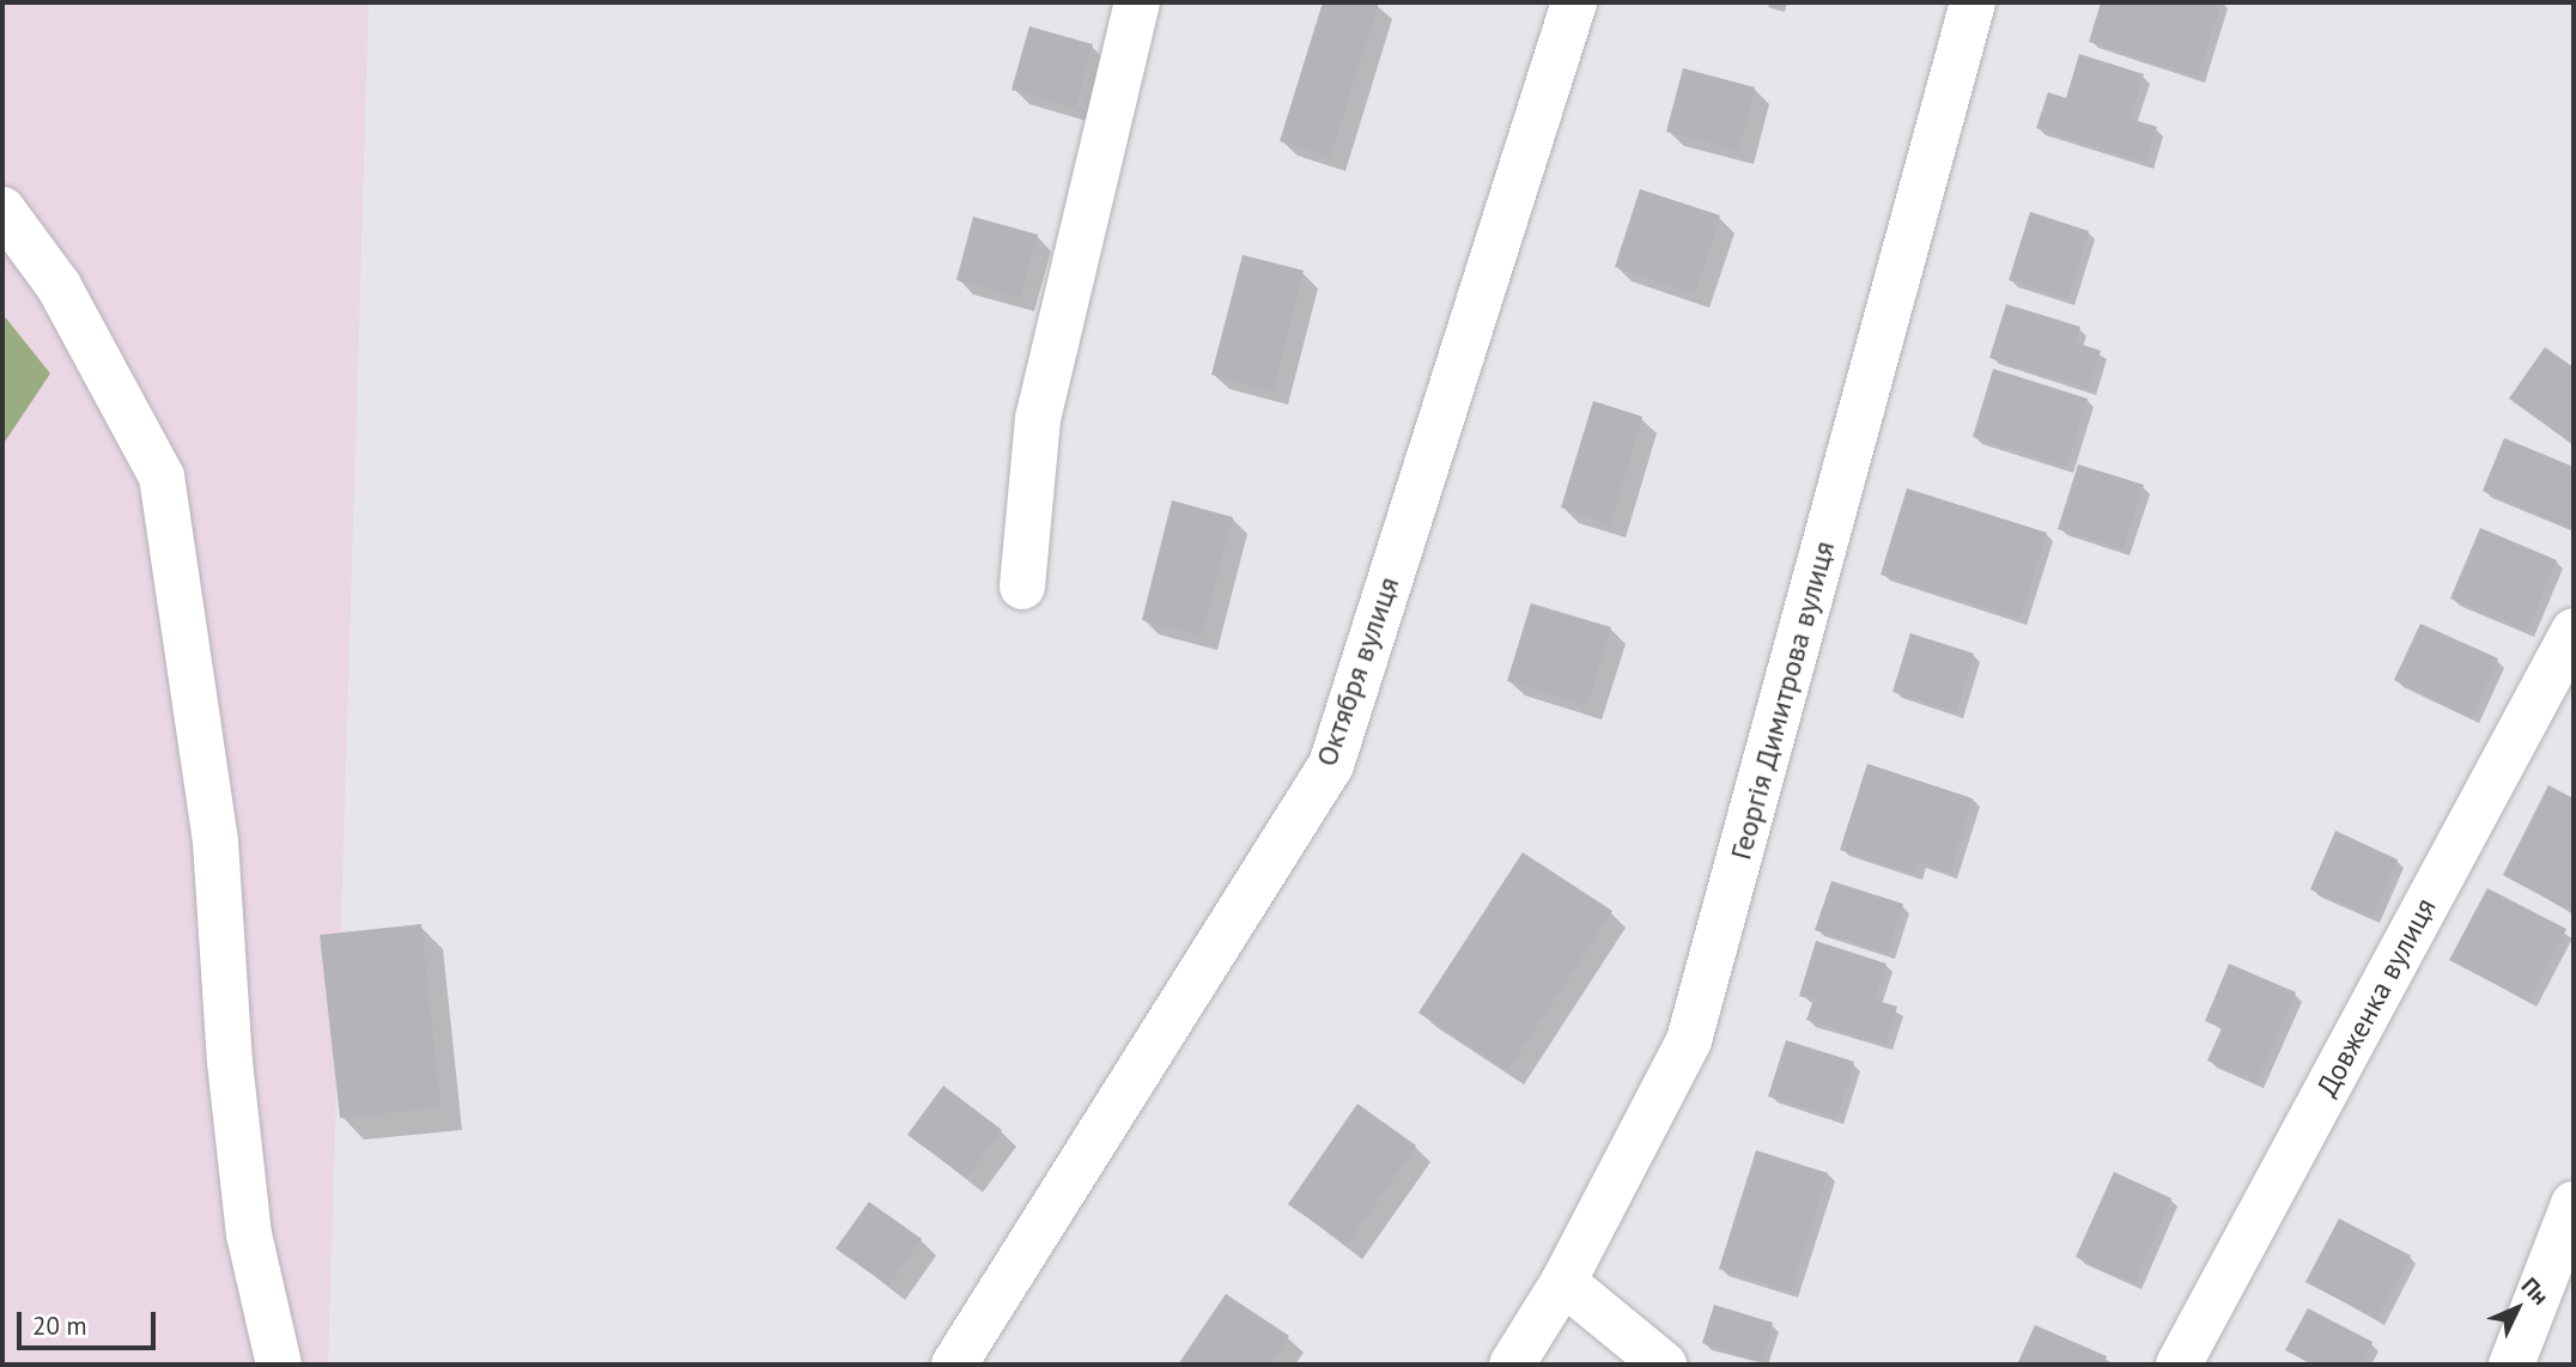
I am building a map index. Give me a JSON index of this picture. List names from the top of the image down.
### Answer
{
  "streets": {
    "street": ["Октября вулиця", "Георгія Димитрова вулиця", "Довженка вулиця"]
  },
  "scale_bar": "20 m",
  "north": "top right"
}
